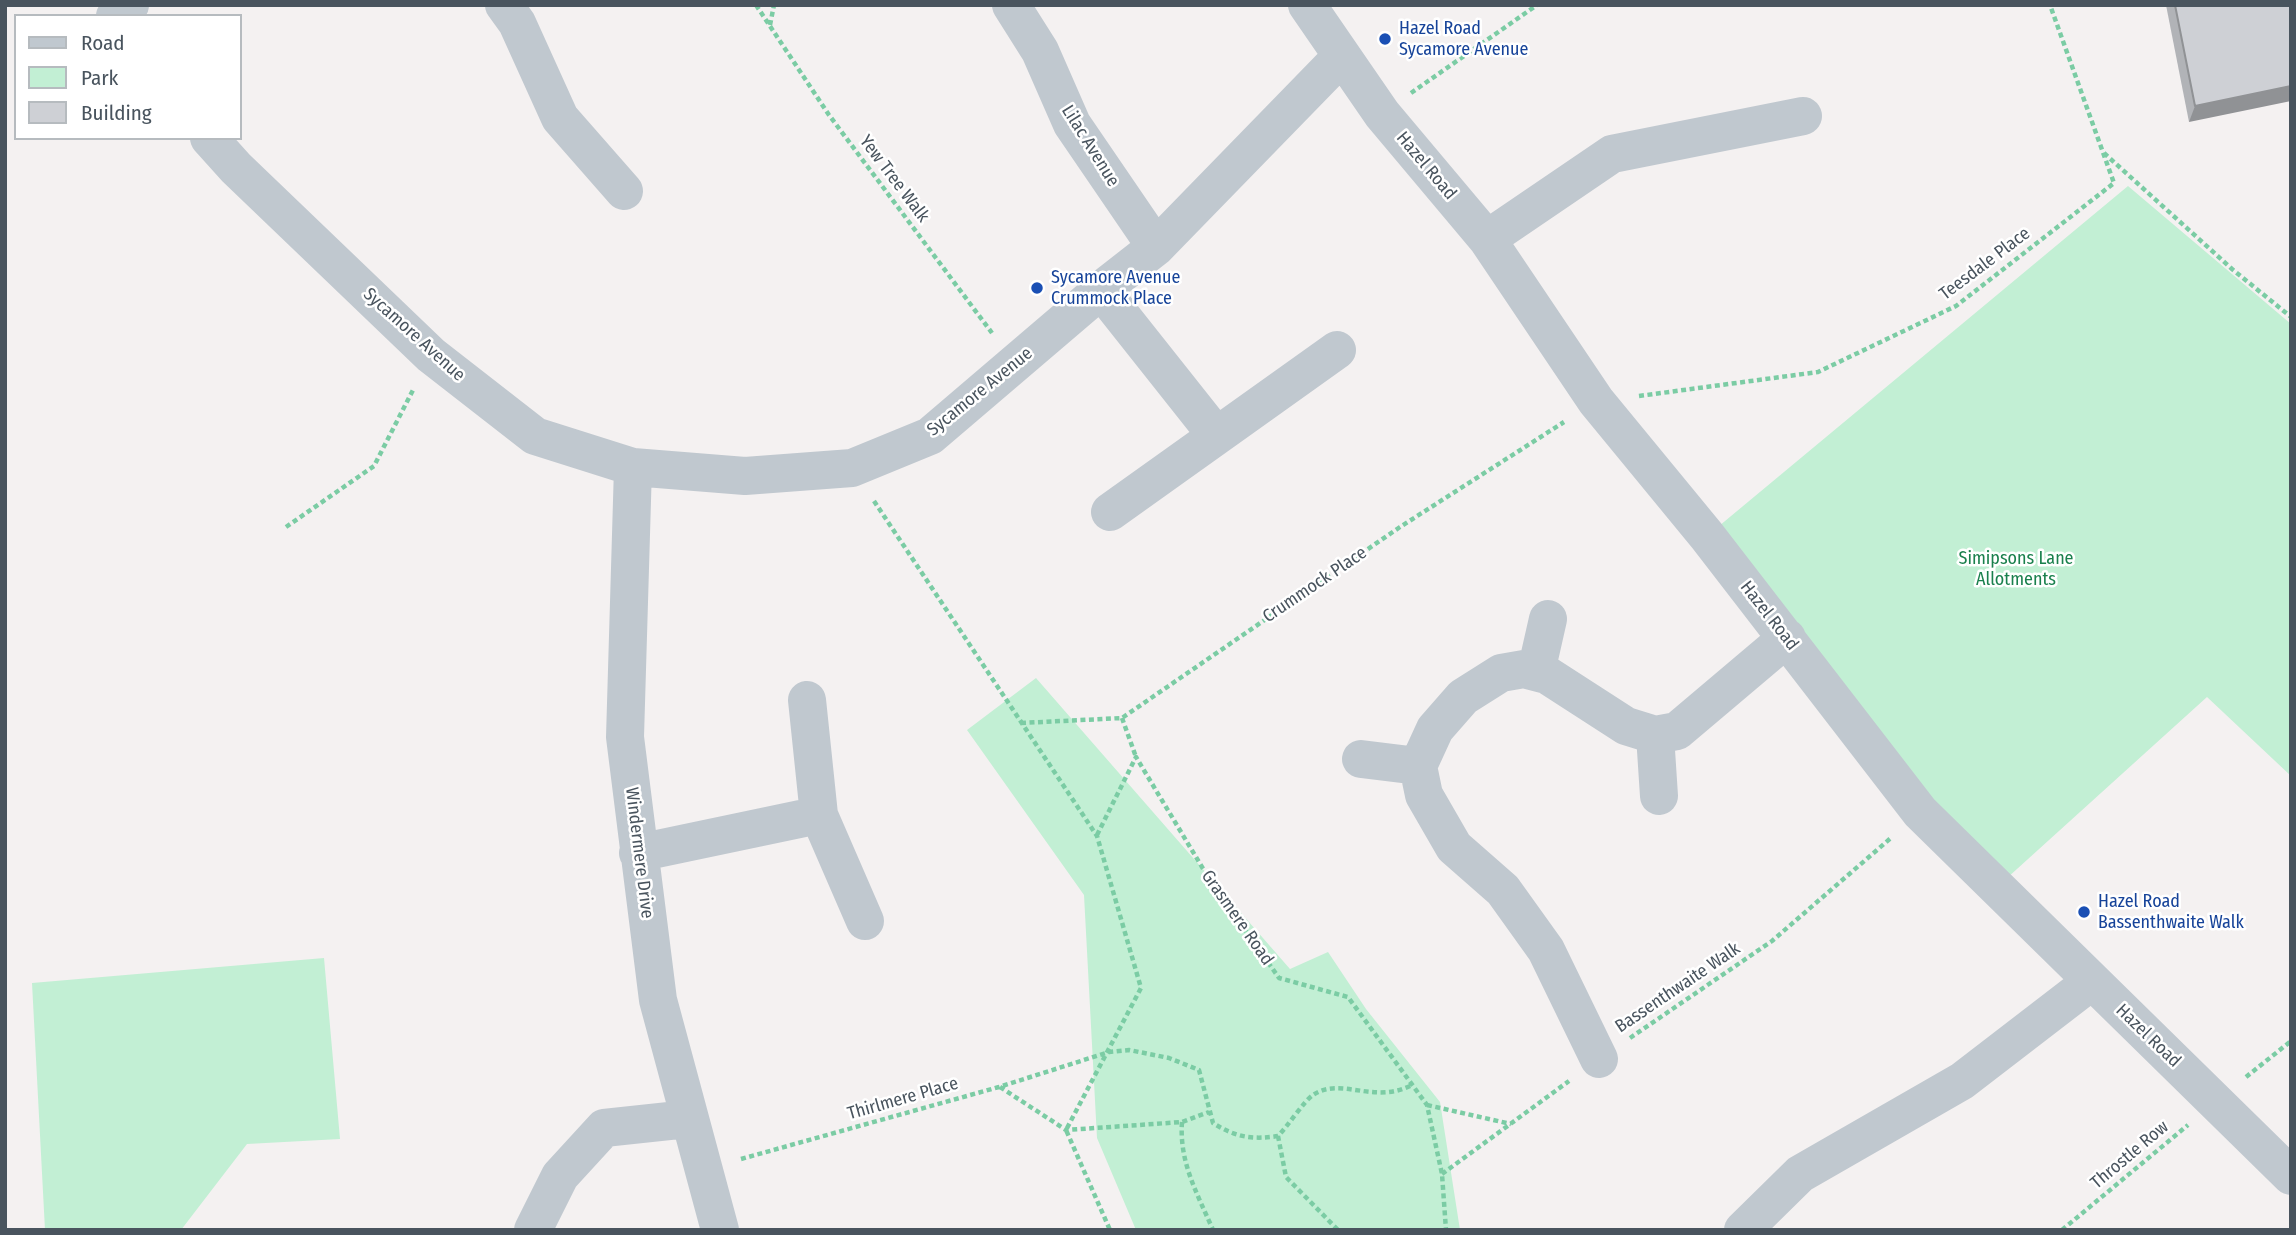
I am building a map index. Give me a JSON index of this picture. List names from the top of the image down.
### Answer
{
  "streets": {
    "street": [
      "Lilac Avenue",
      "Hazel Road",
      "Sycamore Avenue",
      "Windermere Drive"
    ],
    "path": [
      "Yew Tree Walk",
      "Teesdale Place",
      "Crummock Place",
      "Grasmere Road",
      "Bassenthwaite Walk",
      "Thirlmere Place",
      "Throstle Row"
    ]
  },
  "crossings": [
    ["Lilac Avenue", "Sycamore Avenue"],
    ["Hazel Road", "Teesdale Place"],
    ["Hazel Road", "Sycamore Avenue"],
    ["Hazel Road", "Crummock Place"],
    ["Hazel Road", "Bassenthwaite Walk"],
    ["Hazel Road", "Throstle Row"],
    ["Yew Tree Walk", "Sycamore Avenue"],
    ["Teesdale Place", "Crummock Place"],
    ["Sycamore Avenue", "Windermere Drive"],
    ["Crummock Place", "Grasmere Road"],
    ["Windermere Drive", "Thirlmere Place"],
    ["Grasmere Road", "Bassenthwaite Walk"]
  ],
  "parks": ["Simipsons Lane Allotments"],
  "places": ["Hazel Road Sycamore Avenue", "Sycamore Avenue Crummock Place", "Hazel Road Bassenthwaite Walk"],
  "legend": ["Road", "Park", "Building"]
}
